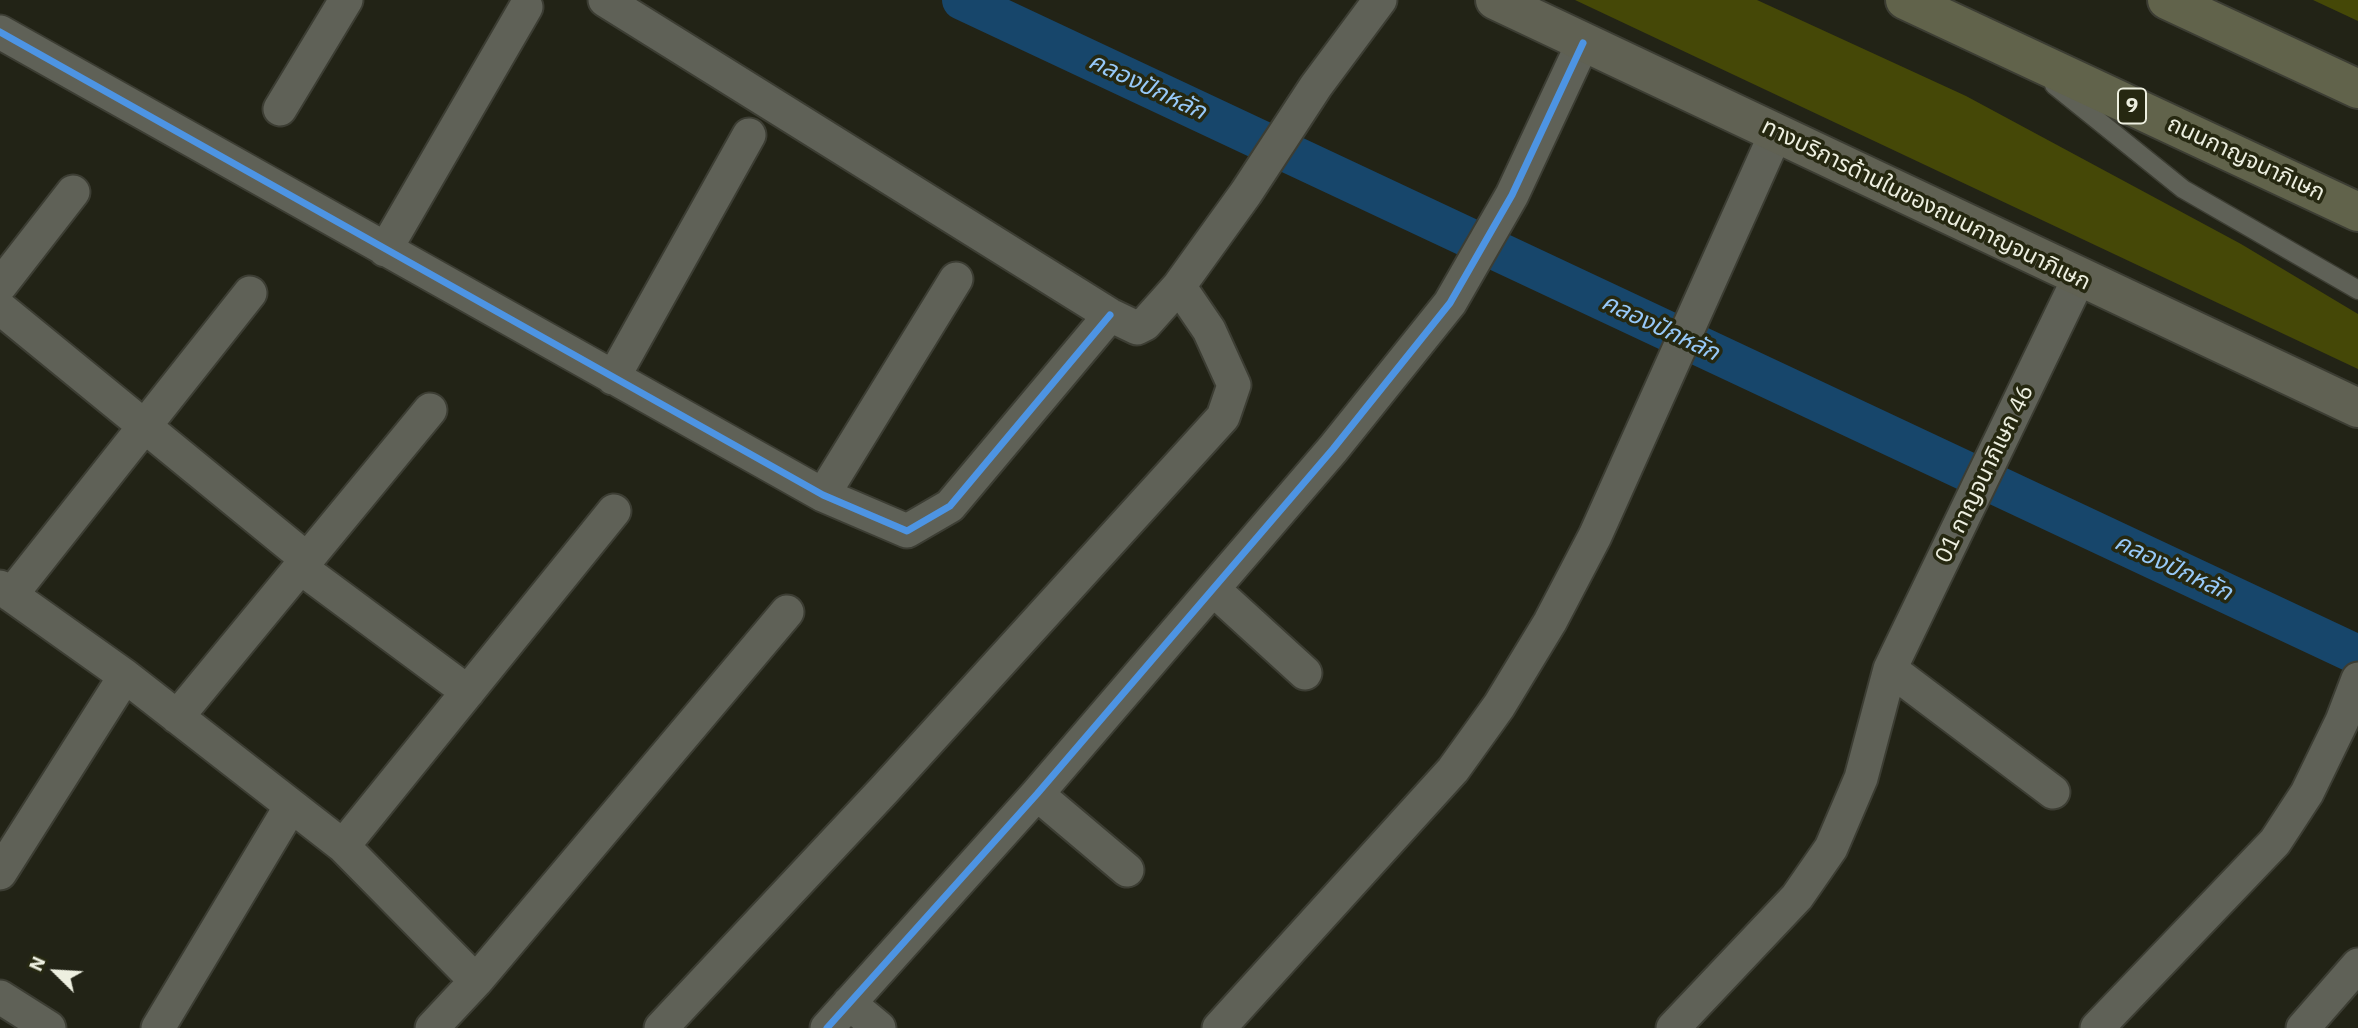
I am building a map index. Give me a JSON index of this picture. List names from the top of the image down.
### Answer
{
  "streets": {
    "highway": ["9", "ถนนกาญจนาภิเษก"],
    "main road": ["ทางบริการด้านในของถนนกาญจนาภิเษก"],
    "street": ["01 กาญจนาภิเษก 46"]
  },
  "crossings": [
    ["ทางบริการด้านในของถนนกาญจนาภิเษก", "01 กาญจนาภิเษก 46"]
  ],
  "water": ["คลองปักหลัก"],
  "north": "top left"
}
